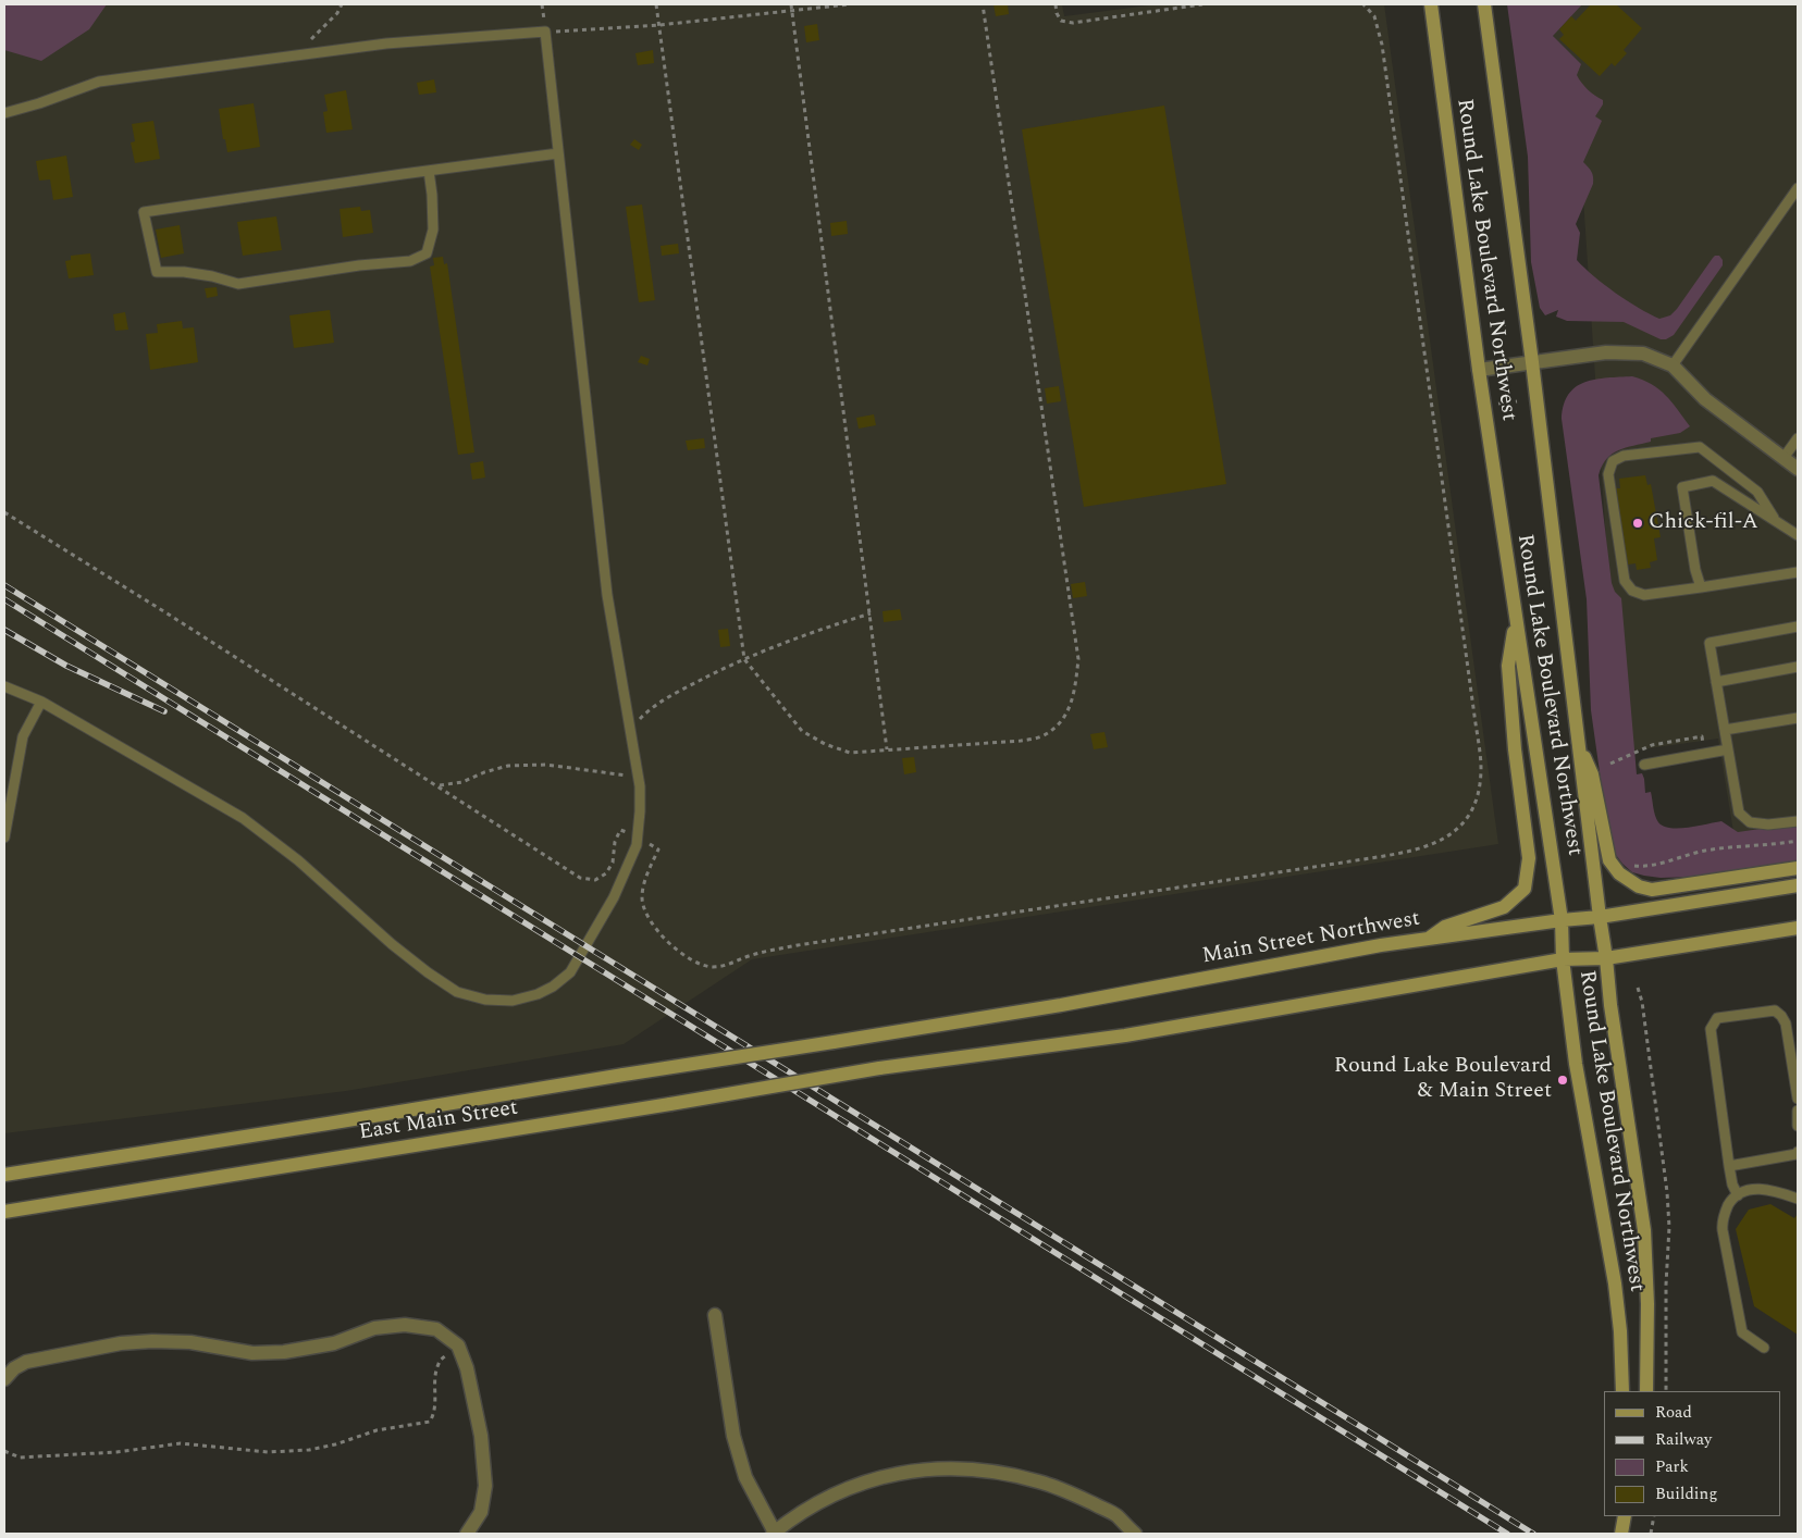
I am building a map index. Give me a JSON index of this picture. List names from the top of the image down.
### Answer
{
  "streets": {
    "main road": ["Round Lake Boulevard Northwest", "Main Street Northwest", "East Main Street"]
  },
  "crossings": [
    ["Round Lake Boulevard Northwest", "Main Street Northwest"],
    ["Round Lake Boulevard Northwest", "East Main Street"],
    ["Main Street Northwest", "East Main Street"]
  ],
  "places": ["Chick-fil-A", "Round Lake Boulevard & Main Street"],
  "legend": [
    "Road",
    "Railway",
    "Park",
    "Building"
  ]
}
